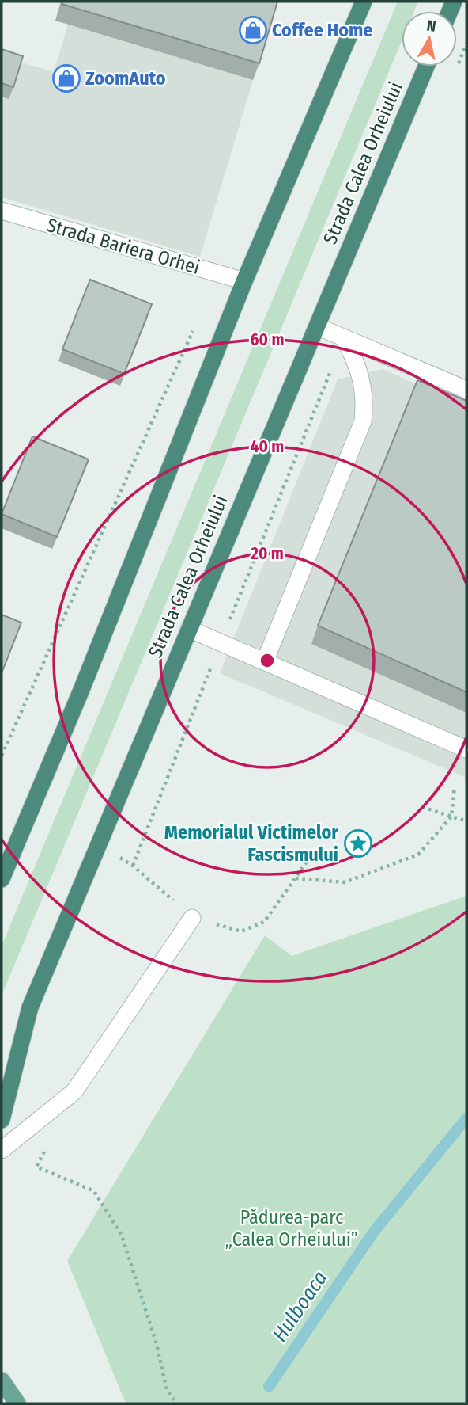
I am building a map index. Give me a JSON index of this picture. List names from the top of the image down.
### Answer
{
  "streets": {
    "highway": ["Strada Calea Orheiului"],
    "street": ["Strada Bariera Orhei"]
  },
  "water": ["Hulboaca"],
  "parks": ["Pădurea-parc „Calea Orheiului”"],
  "places": {
    "shop": ["Coffee Home", "ZoomAuto"],
    "place": ["Memorialul Victimelor Fascismului"]
  },
  "north": "top",
  "rings": ["60 m", "40 m", "20 m"]
}
